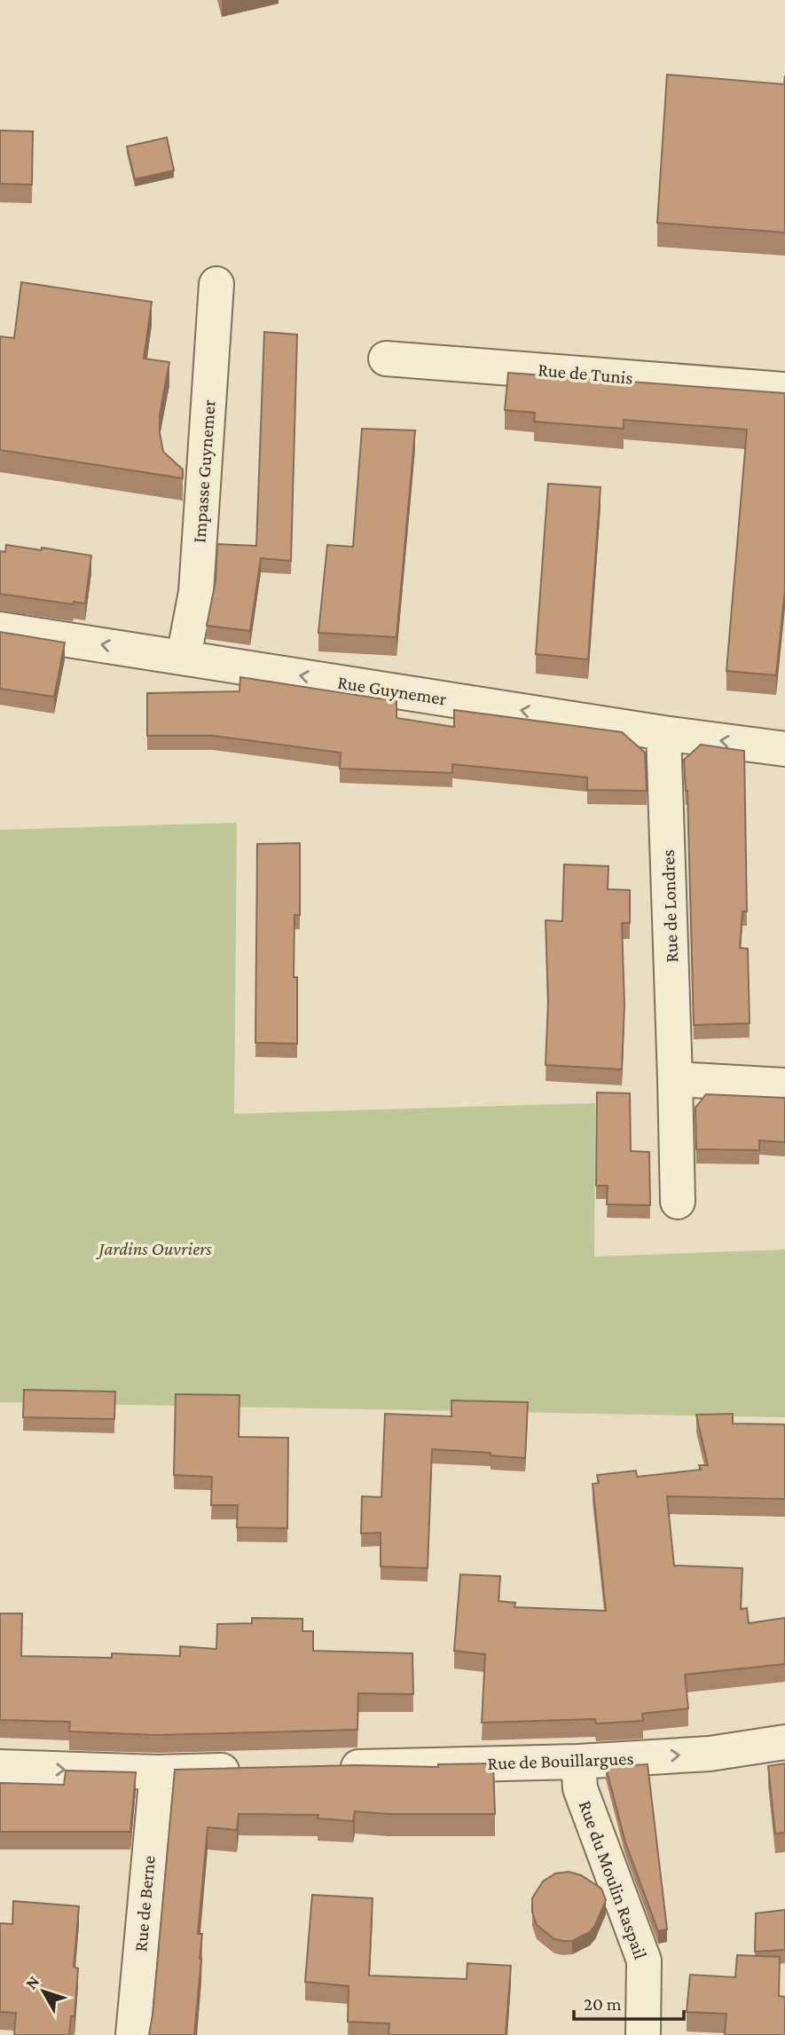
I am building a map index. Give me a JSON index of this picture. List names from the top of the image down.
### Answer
{
  "streets": {
    "street": [
      "Rue de Tunis",
      "Impasse Guynemer",
      "Rue Guynemer",
      "Rue de Londres",
      "Rue de Bouillargues",
      "Rue du Moulin Raspail",
      "Rue de Berne"
    ]
  },
  "crossings": [
    ["Impasse Guynemer", "Rue Guynemer"],
    ["Rue Guynemer", "Rue de Londres"],
    ["Rue de Bouillargues", "Rue du Moulin Raspail"]
  ],
  "one_way": ["Rue Guynemer", "Rue de Bouillargues"],
  "parks": ["Jardins Ouvriers"],
  "scale_bar": "20 m",
  "north": "top left"
}
